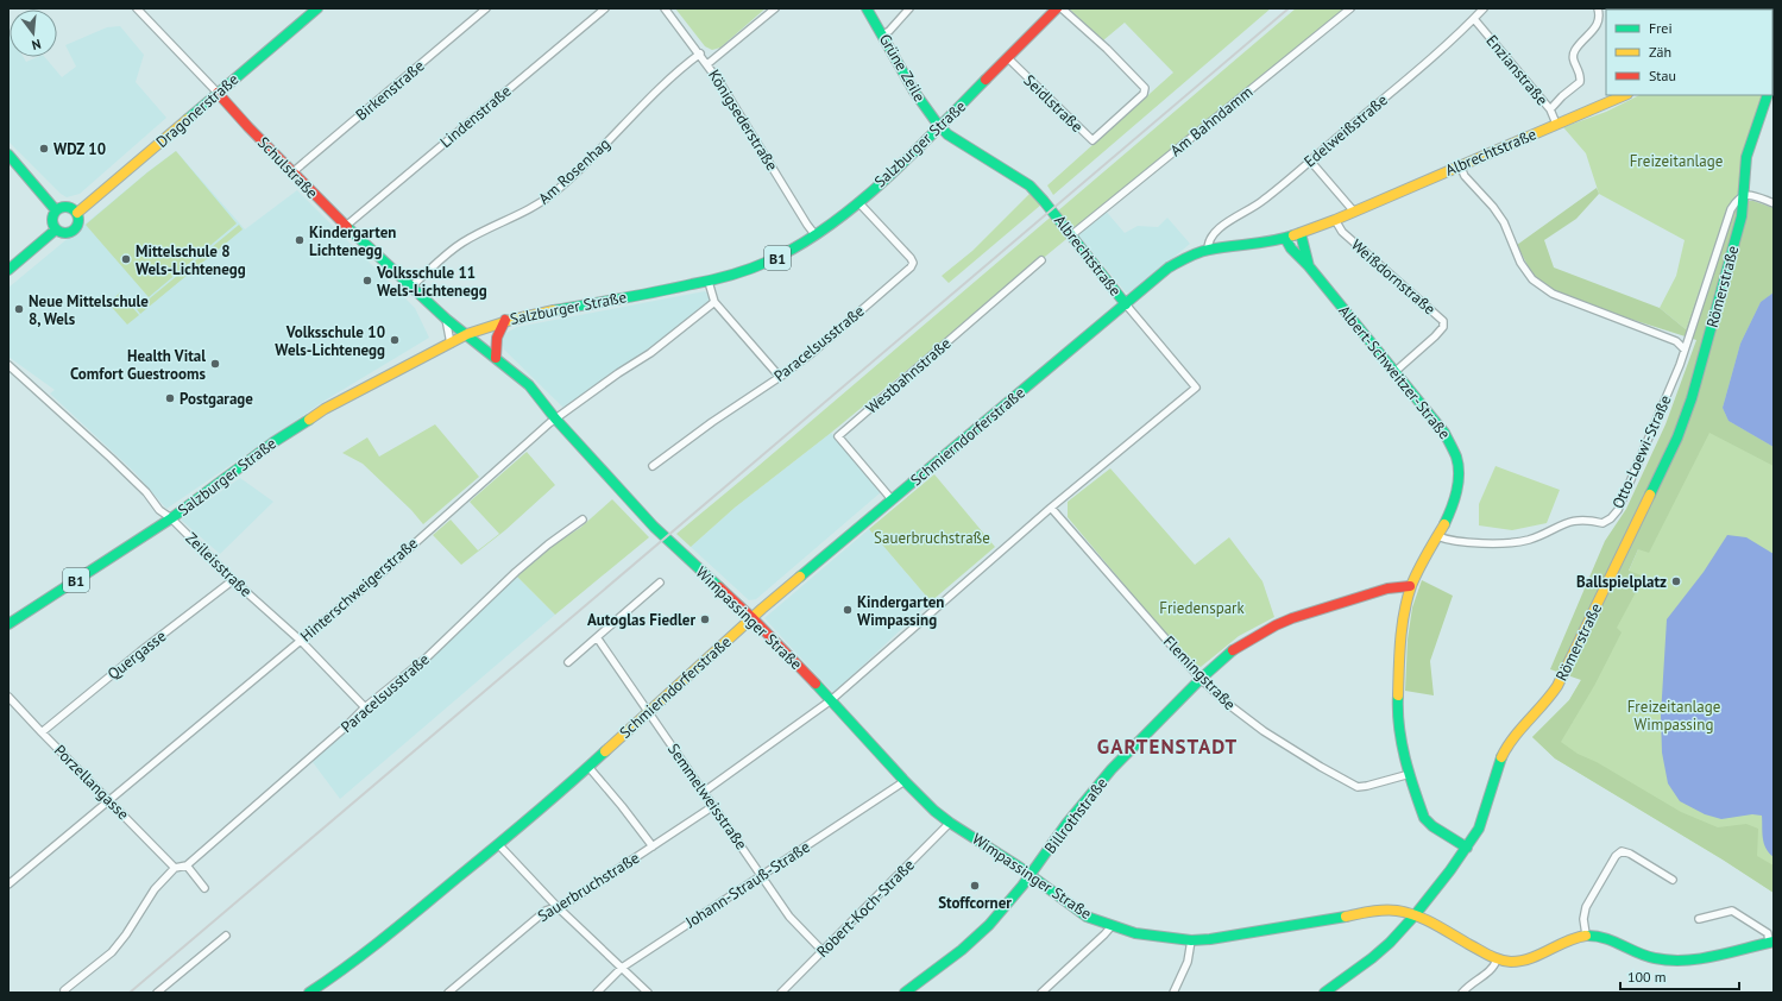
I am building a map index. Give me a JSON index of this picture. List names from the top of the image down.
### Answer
{
  "streets": {
    "street": [
      "Grüne Zeile",
      "Enzianstraße",
      "Birkenstraße",
      "Seidlstraße",
      "Dragonerstraße",
      "Lindenstraße",
      "Königsederstraße",
      "Am Bahndamm",
      "Edelweißstraße",
      "Salzburger Straße",
      "Albrechtstraße",
      "Schulstraße",
      "Am Rosenhag",
      "B1",
      "Weißdornstraße",
      "Römerstraße",
      "Paracelsusstraße",
      "Albert-Schweitzer-Straße",
      "Westbahnstraße",
      "Schmierndorferstraße",
      "Otto-Loewi-Straße",
      "Zeileisstraße",
      "Hinterschweigerstraße",
      "Wimpassinger Straße",
      "Quergasse",
      "Flemingstraße",
      "Porzellangasse",
      "Semmelweisstraße",
      "Billrothstraße",
      "Johann-Strauß-Straße",
      "Sauerbruchstraße",
      "Robert-Koch-Straße"
    ]
  },
  "crossings": [
    ["Grüne Zeile", "Salzburger Straße"],
    ["Grüne Zeile", "Albrechtstraße"],
    ["Enzianstraße", "Edelweißstraße"],
    ["Enzianstraße", "Albrechtstraße"],
    ["Birkenstraße", "Schulstraße"],
    ["Seidlstraße", "Salzburger Straße"],
    ["Dragonerstraße", "Schulstraße"],
    ["Lindenstraße", "Schulstraße"],
    ["Königsederstraße", "Salzburger Straße"],
    ["Königsederstraße", "Am Rosenhag"],
    ["Am Bahndamm", "Albrechtstraße"],
    ["Edelweißstraße", "Albrechtstraße"],
    ["Salzburger Straße", "Albrechtstraße"],
    ["Salzburger Straße", "Schulstraße"],
    ["Salzburger Straße", "Paracelsusstraße"],
    ["Salzburger Straße", "Zeileisstraße"],
    ["Salzburger Straße", "Wimpassinger Straße"],
    ["Albrechtstraße", "Weißdornstraße"],
    ["Albrechtstraße", "Albert-Schweitzer-Straße"],
    ["Albrechtstraße", "Schmierndorferstraße"],
    ["Schulstraße", "Am Rosenhag"],
    ["Schulstraße", "Wimpassinger Straße"],
    ["Weißdornstraße", "Albert-Schweitzer-Straße"],
    ["Römerstraße", "Albert-Schweitzer-Straße"],
    ["Römerstraße", "Otto-Loewi-Straße"],
    ["Römerstraße", "Wimpassinger Straße"],
    ["Paracelsusstraße", "Zeileisstraße"],
    ["Albert-Schweitzer-Straße", "Otto-Loewi-Straße"],
    ["Albert-Schweitzer-Straße", "Flemingstraße"],
    ["Albert-Schweitzer-Straße", "Billrothstraße"],
    ["Westbahnstraße", "Schmierndorferstraße"],
    ["Schmierndorferstraße", "Wimpassinger Straße"],
    ["Schmierndorferstraße", "Semmelweisstraße"],
    ["Zeileisstraße", "Hinterschweigerstraße"],
    ["Zeileisstraße", "Quergasse"],
    ["Hinterschweigerstraße", "Wimpassinger Straße"],
    ["Hinterschweigerstraße", "Porzellangasse"],
    ["Wimpassinger Straße", "Billrothstraße"],
    ["Wimpassinger Straße", "Johann-Strauß-Straße"],
    ["Wimpassinger Straße", "Robert-Koch-Straße"],
    ["Quergasse", "Porzellangasse"],
    ["Flemingstraße", "Billrothstraße"],
    ["Semmelweisstraße", "Johann-Strauß-Straße"],
    ["Semmelweisstraße", "Sauerbruchstraße"],
    ["Semmelweisstraße", "Robert-Koch-Straße"]
  ],
  "districts": ["GARTENSTADT"],
  "parks": [
    "Freizeitanlage",
    "Sauerbruchstraße",
    "Friedenspark",
    "Freizeitanlage Wimpassing"
  ],
  "places": [
    "WDZ 10",
    "Kindergarten Lichtenegg",
    "Mittelschule 8 Wels-Lichtenegg",
    "Volksschule 11 Wels-Lichtenegg",
    "Neue Mittelschule 8, Wels",
    "Volksschule 10 Wels-Lichtenegg",
    "Health Vital Comfort Guestrooms",
    "Postgarage",
    "Ballspielplatz",
    "Kindergarten Wimpassing",
    "Autoglas Fiedler",
    "Stoffcorner"
  ],
  "legend": ["Frei", "Zäh", "Stau"],
  "scale_bar": "100 m",
  "north": "bottom"
}
